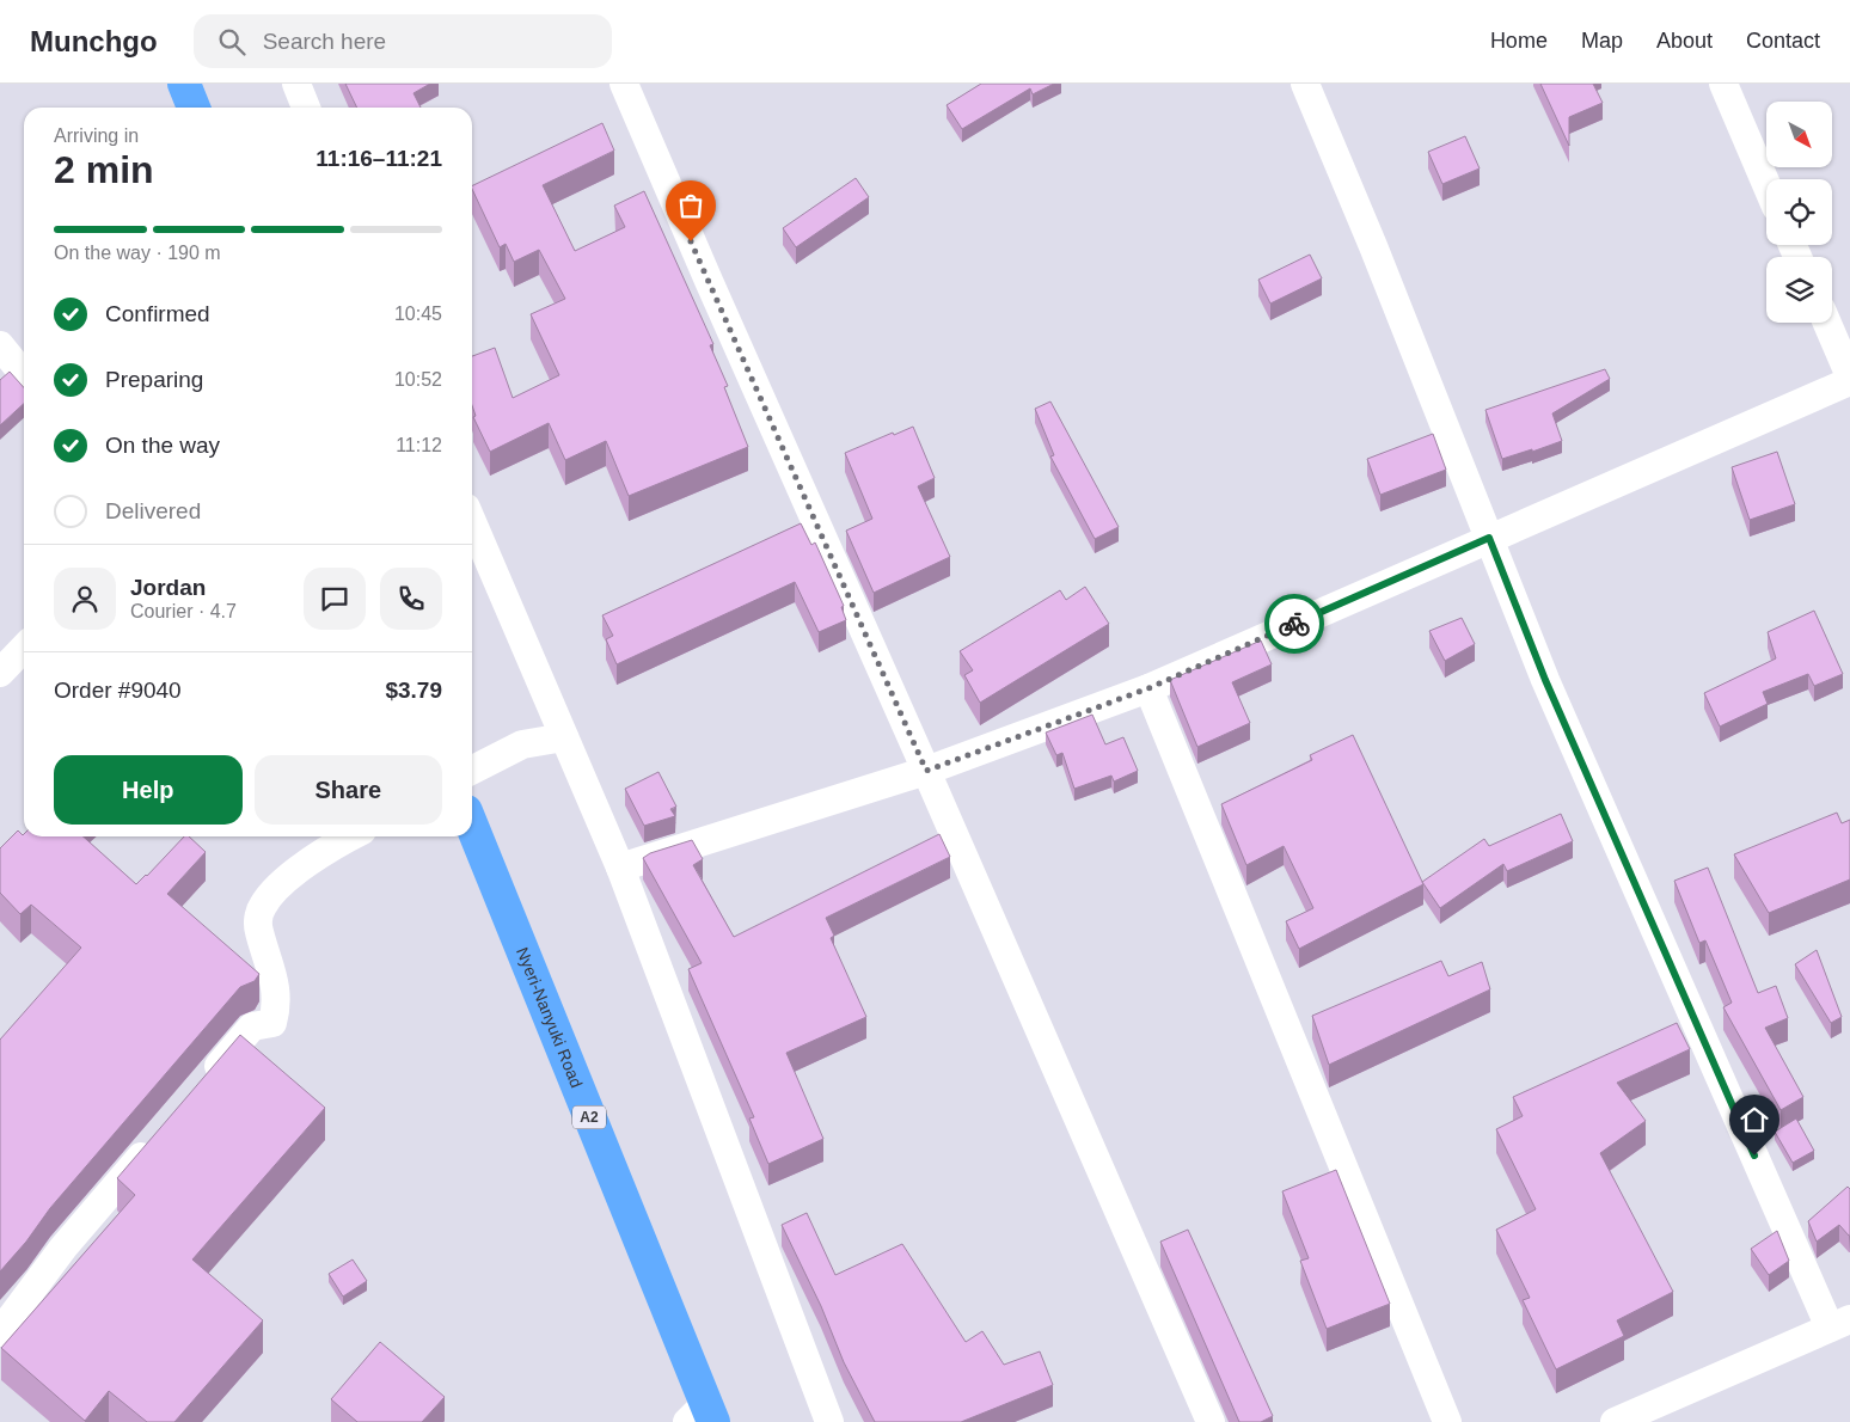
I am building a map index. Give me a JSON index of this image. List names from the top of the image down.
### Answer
{
  "streets": {
    "highway": ["Nyeri-Nanyuki Road", "A2"]
  },
  "north": "bottom right",
  "page": {
    "header": "Munchgo",
    "search": "Search here",
    "nav": [
      "Home",
      "Map",
      "About",
      "Contact"
    ],
    "heading": ["2 min", "Arriving in", "11:16–11:21"],
    "panel": [
      "Jordan",
      "Courier · 4.7",
      "Order #9040",
      "$3.79"
    ],
    "bar": "On the way · 190 m",
    "list": [
      ["Confirmed", "10:45"],
      ["Preparing", "10:52"],
      ["On the way", "11:12"],
      "Delivered"
    ],
    "buttons": ["Help", "Share"]
  }
}
